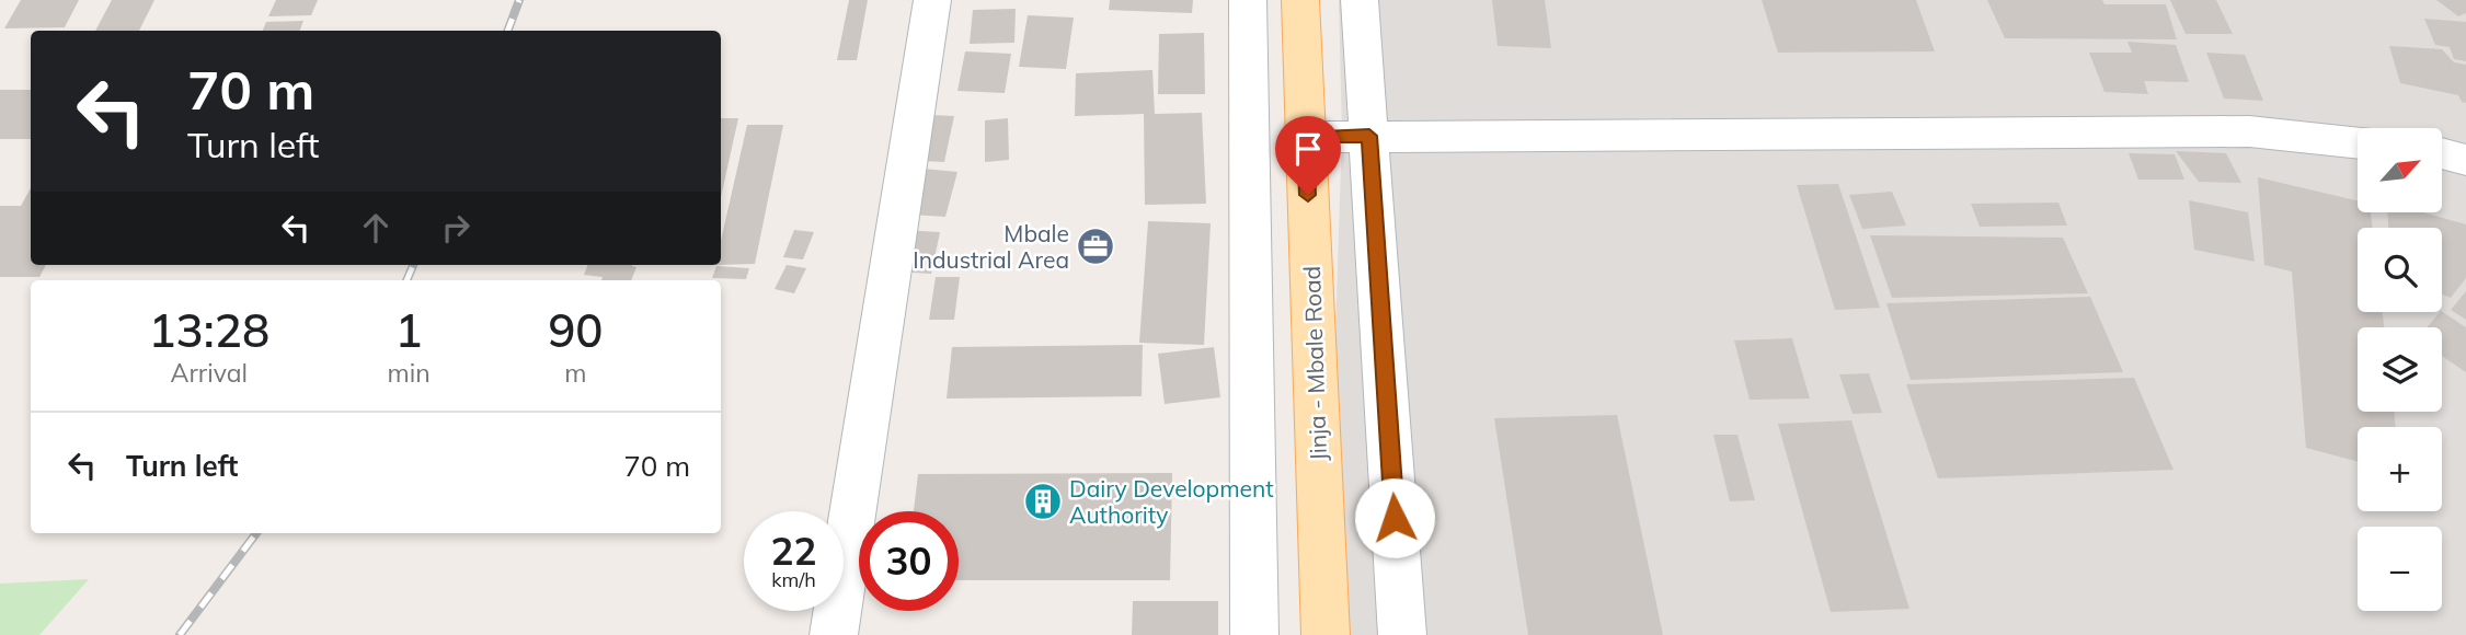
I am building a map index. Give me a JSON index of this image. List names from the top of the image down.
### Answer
{
  "streets": {
    "main road": ["Jinja - Mbale Road"]
  },
  "places": {
    "office": ["Mbale Industrial Area"],
    "building": ["Dairy Development Authority"]
  },
  "north": "top right",
  "page": {
    "turn": ["70 m", "Turn left"],
    "map_buttons": ["+", "−"],
    "eta": [
      "13:28",
      "Arrival",
      "1",
      "min",
      "90",
      "m"
    ],
    "list": [
      {
        "name": "Turn left",
        "value": "70 m"
      }
    ],
    "speed": "22 km/h",
    "limit": "30"
  }
}
